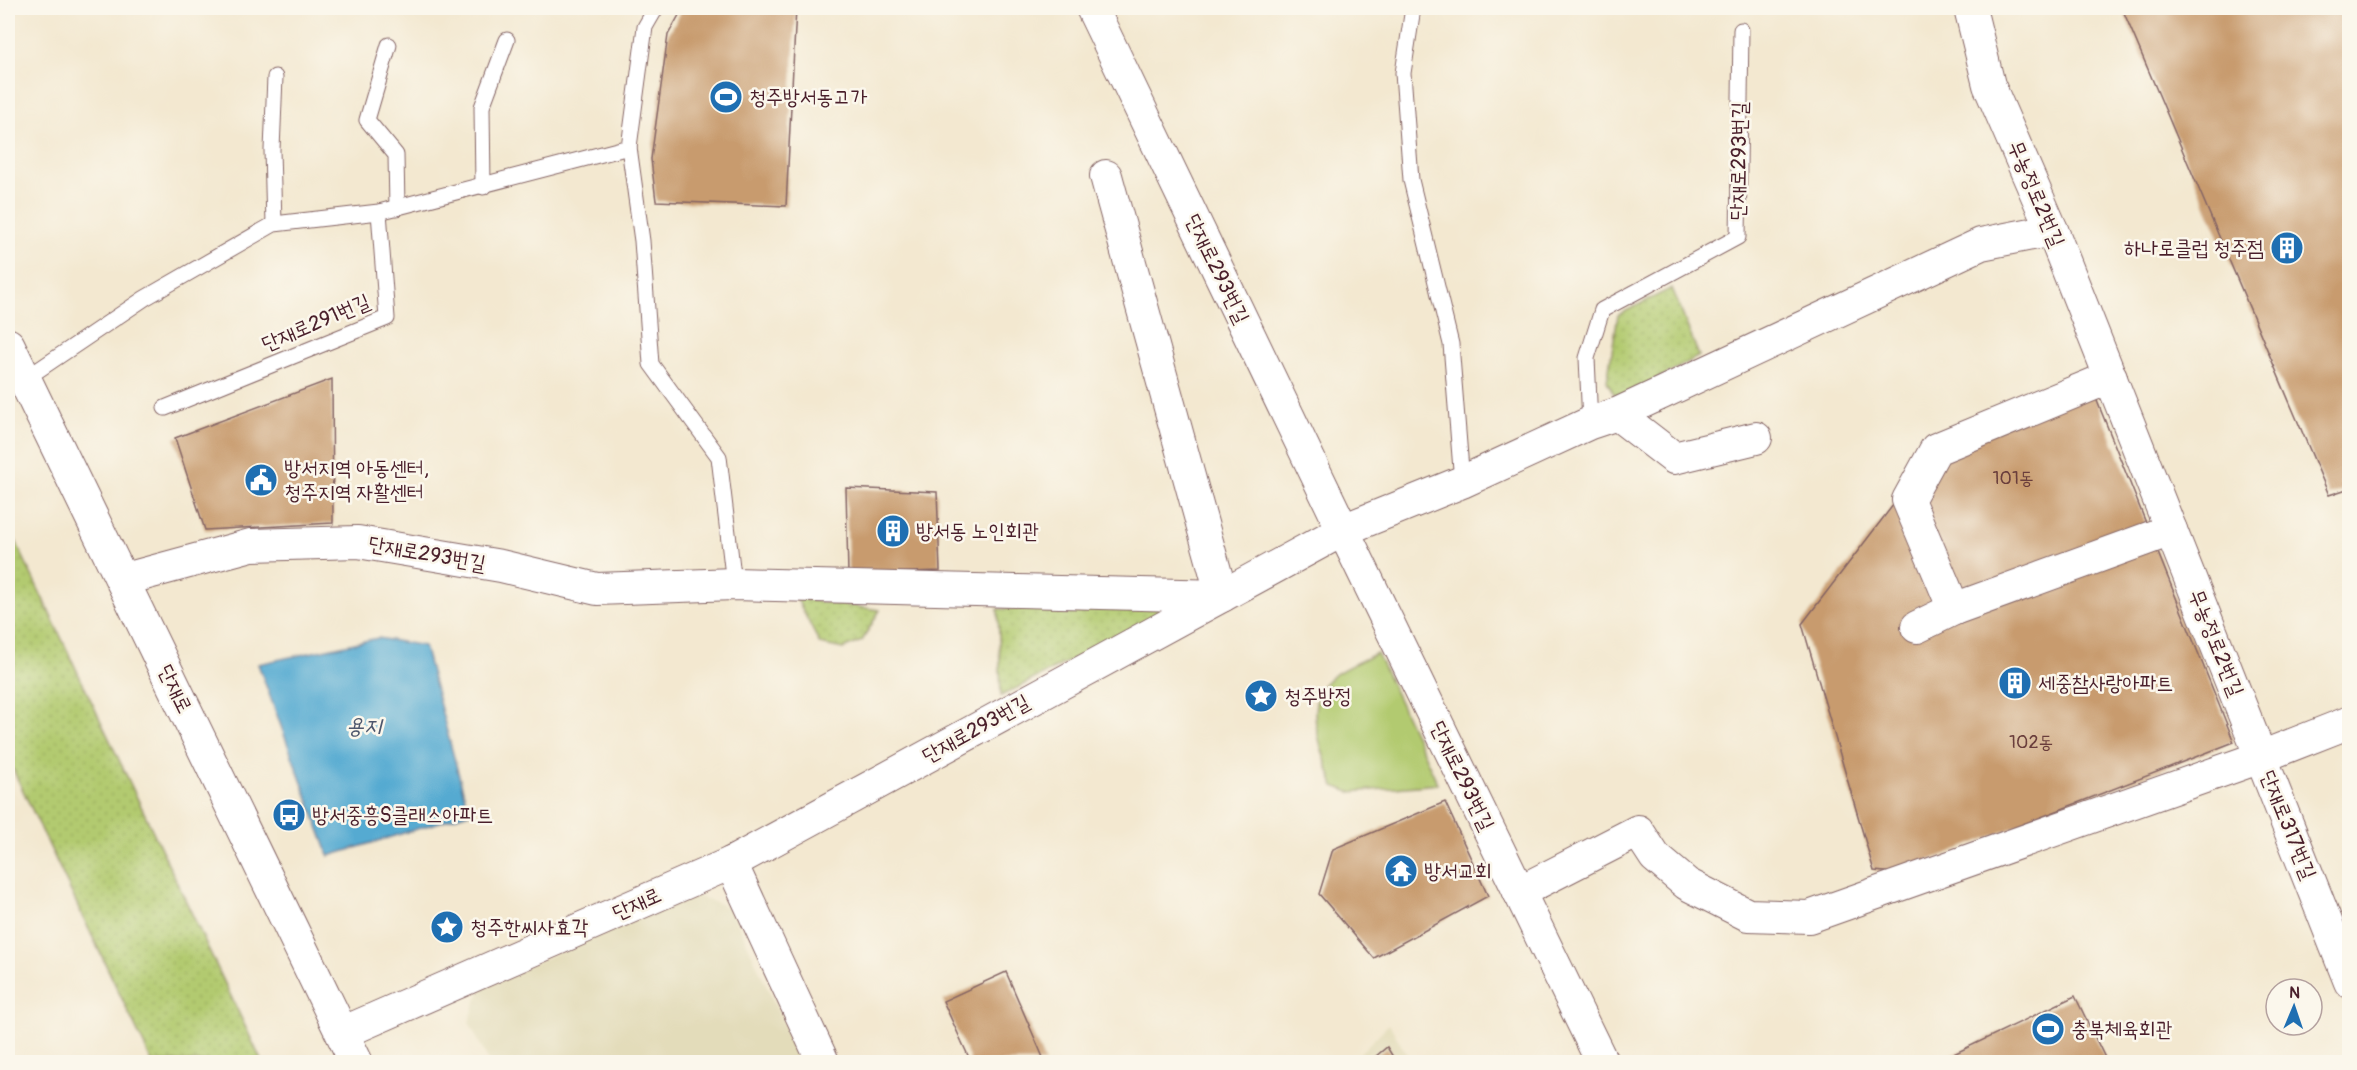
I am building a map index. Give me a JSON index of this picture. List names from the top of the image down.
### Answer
{
  "streets": {
    "street": [
      "단재로293번길",
      "무농정로2번길",
      "단재로",
      "단재로317번길"
    ],
    "lane": ["단재로291번길"]
  },
  "crossings": [
    ["단재로293번길", "무농정로2번길"],
    ["단재로293번길", "단재로"],
    ["무농정로2번길", "단재로317번길"]
  ],
  "water": ["용지"],
  "places": {
    "sports": ["청주방서동고가", "충북체육회관"],
    "building": ["하나로클럽 청주점", "방서동 노인회관", "세중참사랑아파트"],
    "public building": ["방서지역 아동센터, 청주지역 자활센터"],
    "place": ["청주방정", "청주한씨사효각"],
    "bus stop": ["방서중흥S클래스아파트"],
    "temple": ["방서교회"]
  },
  "house_numbers": ["101동", "102동"],
  "north": "top"
}
